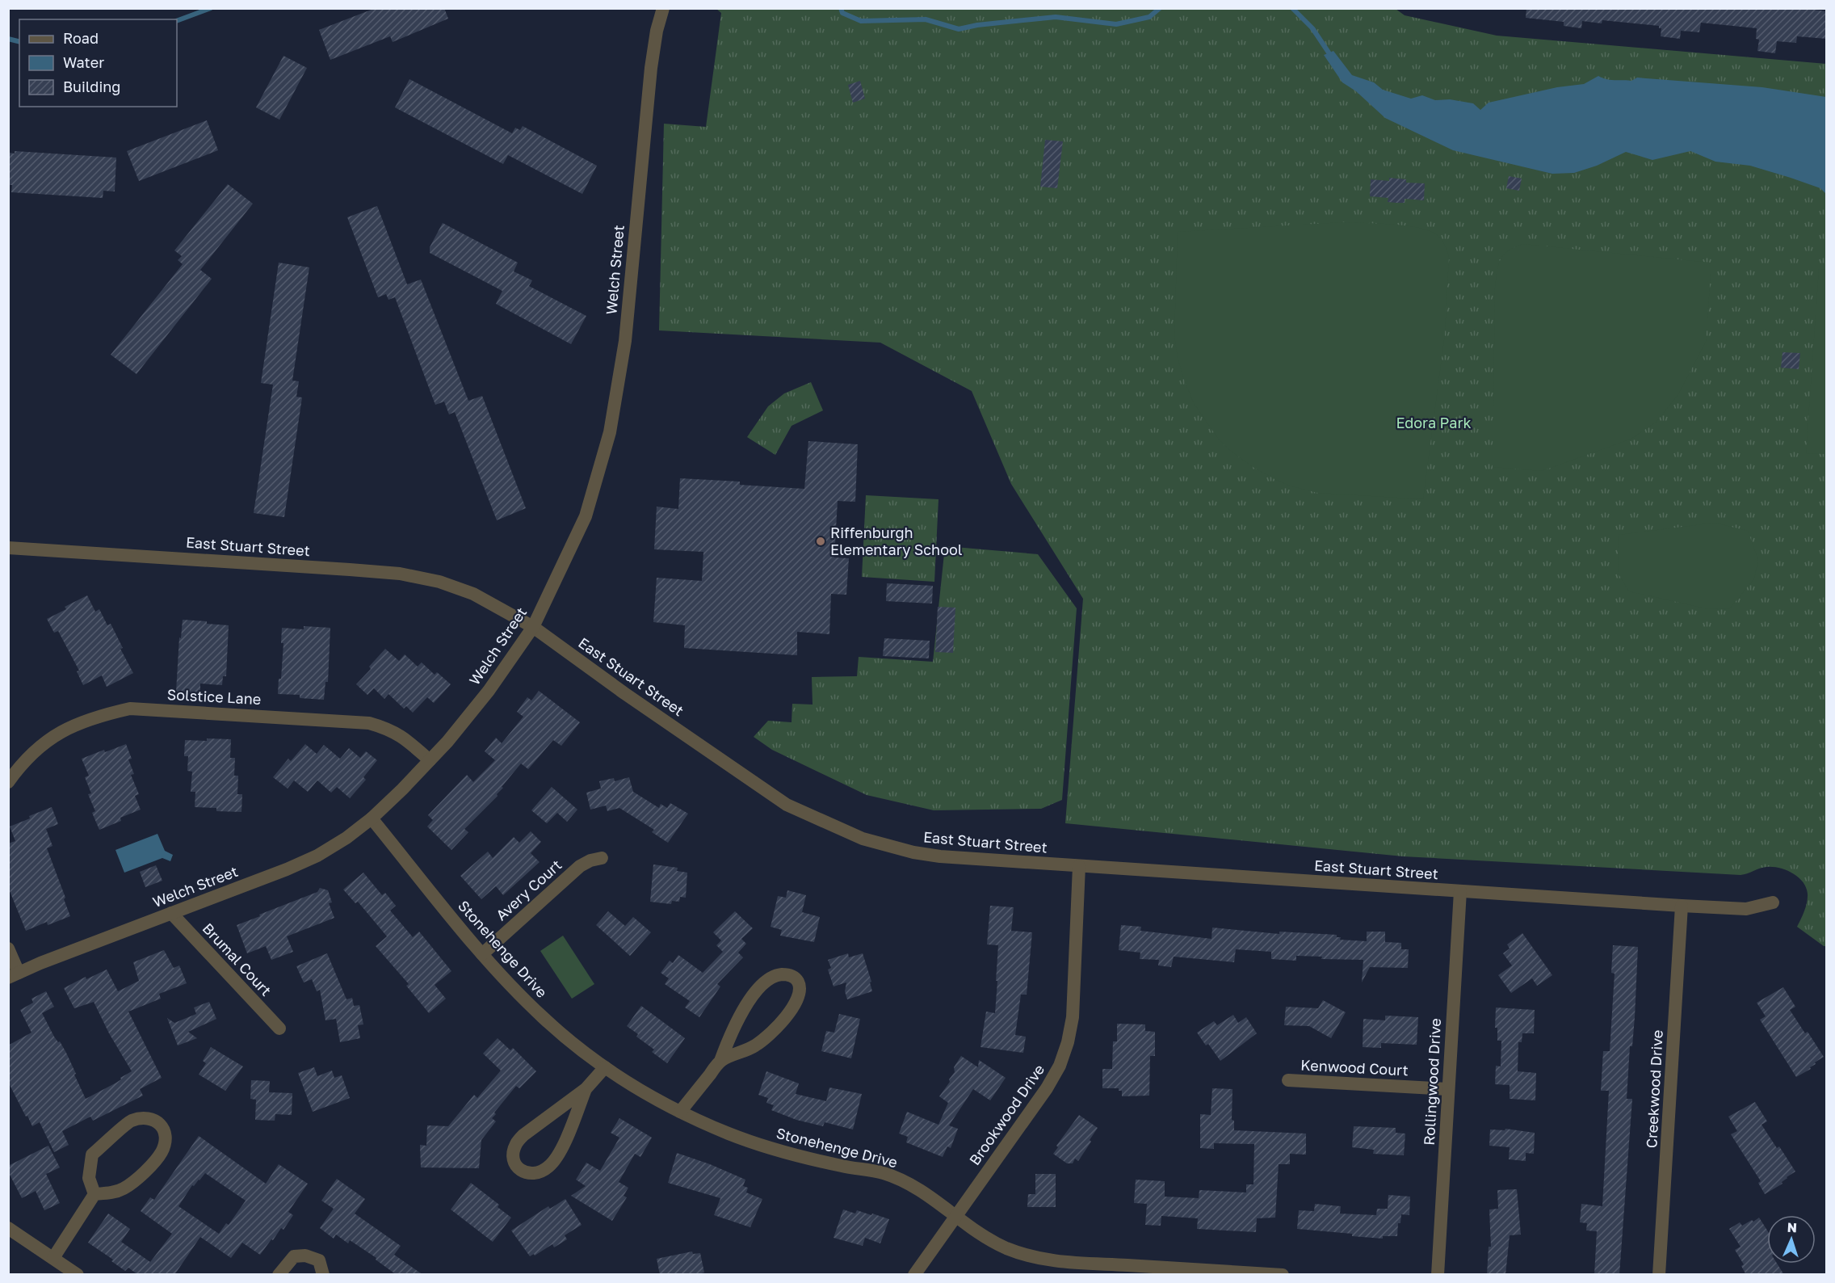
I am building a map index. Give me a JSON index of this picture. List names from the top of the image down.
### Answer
{
  "streets": {
    "street": [
      "Welch Street",
      "East Stuart Street",
      "Solstice Lane",
      "Avery Court",
      "Stonehenge Drive",
      "Brumal Court",
      "Kenwood Court",
      "Rollingwood Drive",
      "Creekwood Drive",
      "Brookwood Drive"
    ]
  },
  "crossings": [
    ["Welch Street", "East Stuart Street"],
    ["Welch Street", "Solstice Lane"],
    ["Welch Street", "Stonehenge Drive"],
    ["Welch Street", "Brumal Court"],
    ["East Stuart Street", "Rollingwood Drive"],
    ["East Stuart Street", "Creekwood Drive"],
    ["East Stuart Street", "Brookwood Drive"],
    ["Avery Court", "Stonehenge Drive"],
    ["Stonehenge Drive", "Brookwood Drive"],
    ["Kenwood Court", "Rollingwood Drive"]
  ],
  "parks": ["Edora Park"],
  "places": ["Riffenburgh Elementary School"],
  "legend": ["Road", "Water", "Building"],
  "north": "top"
}
